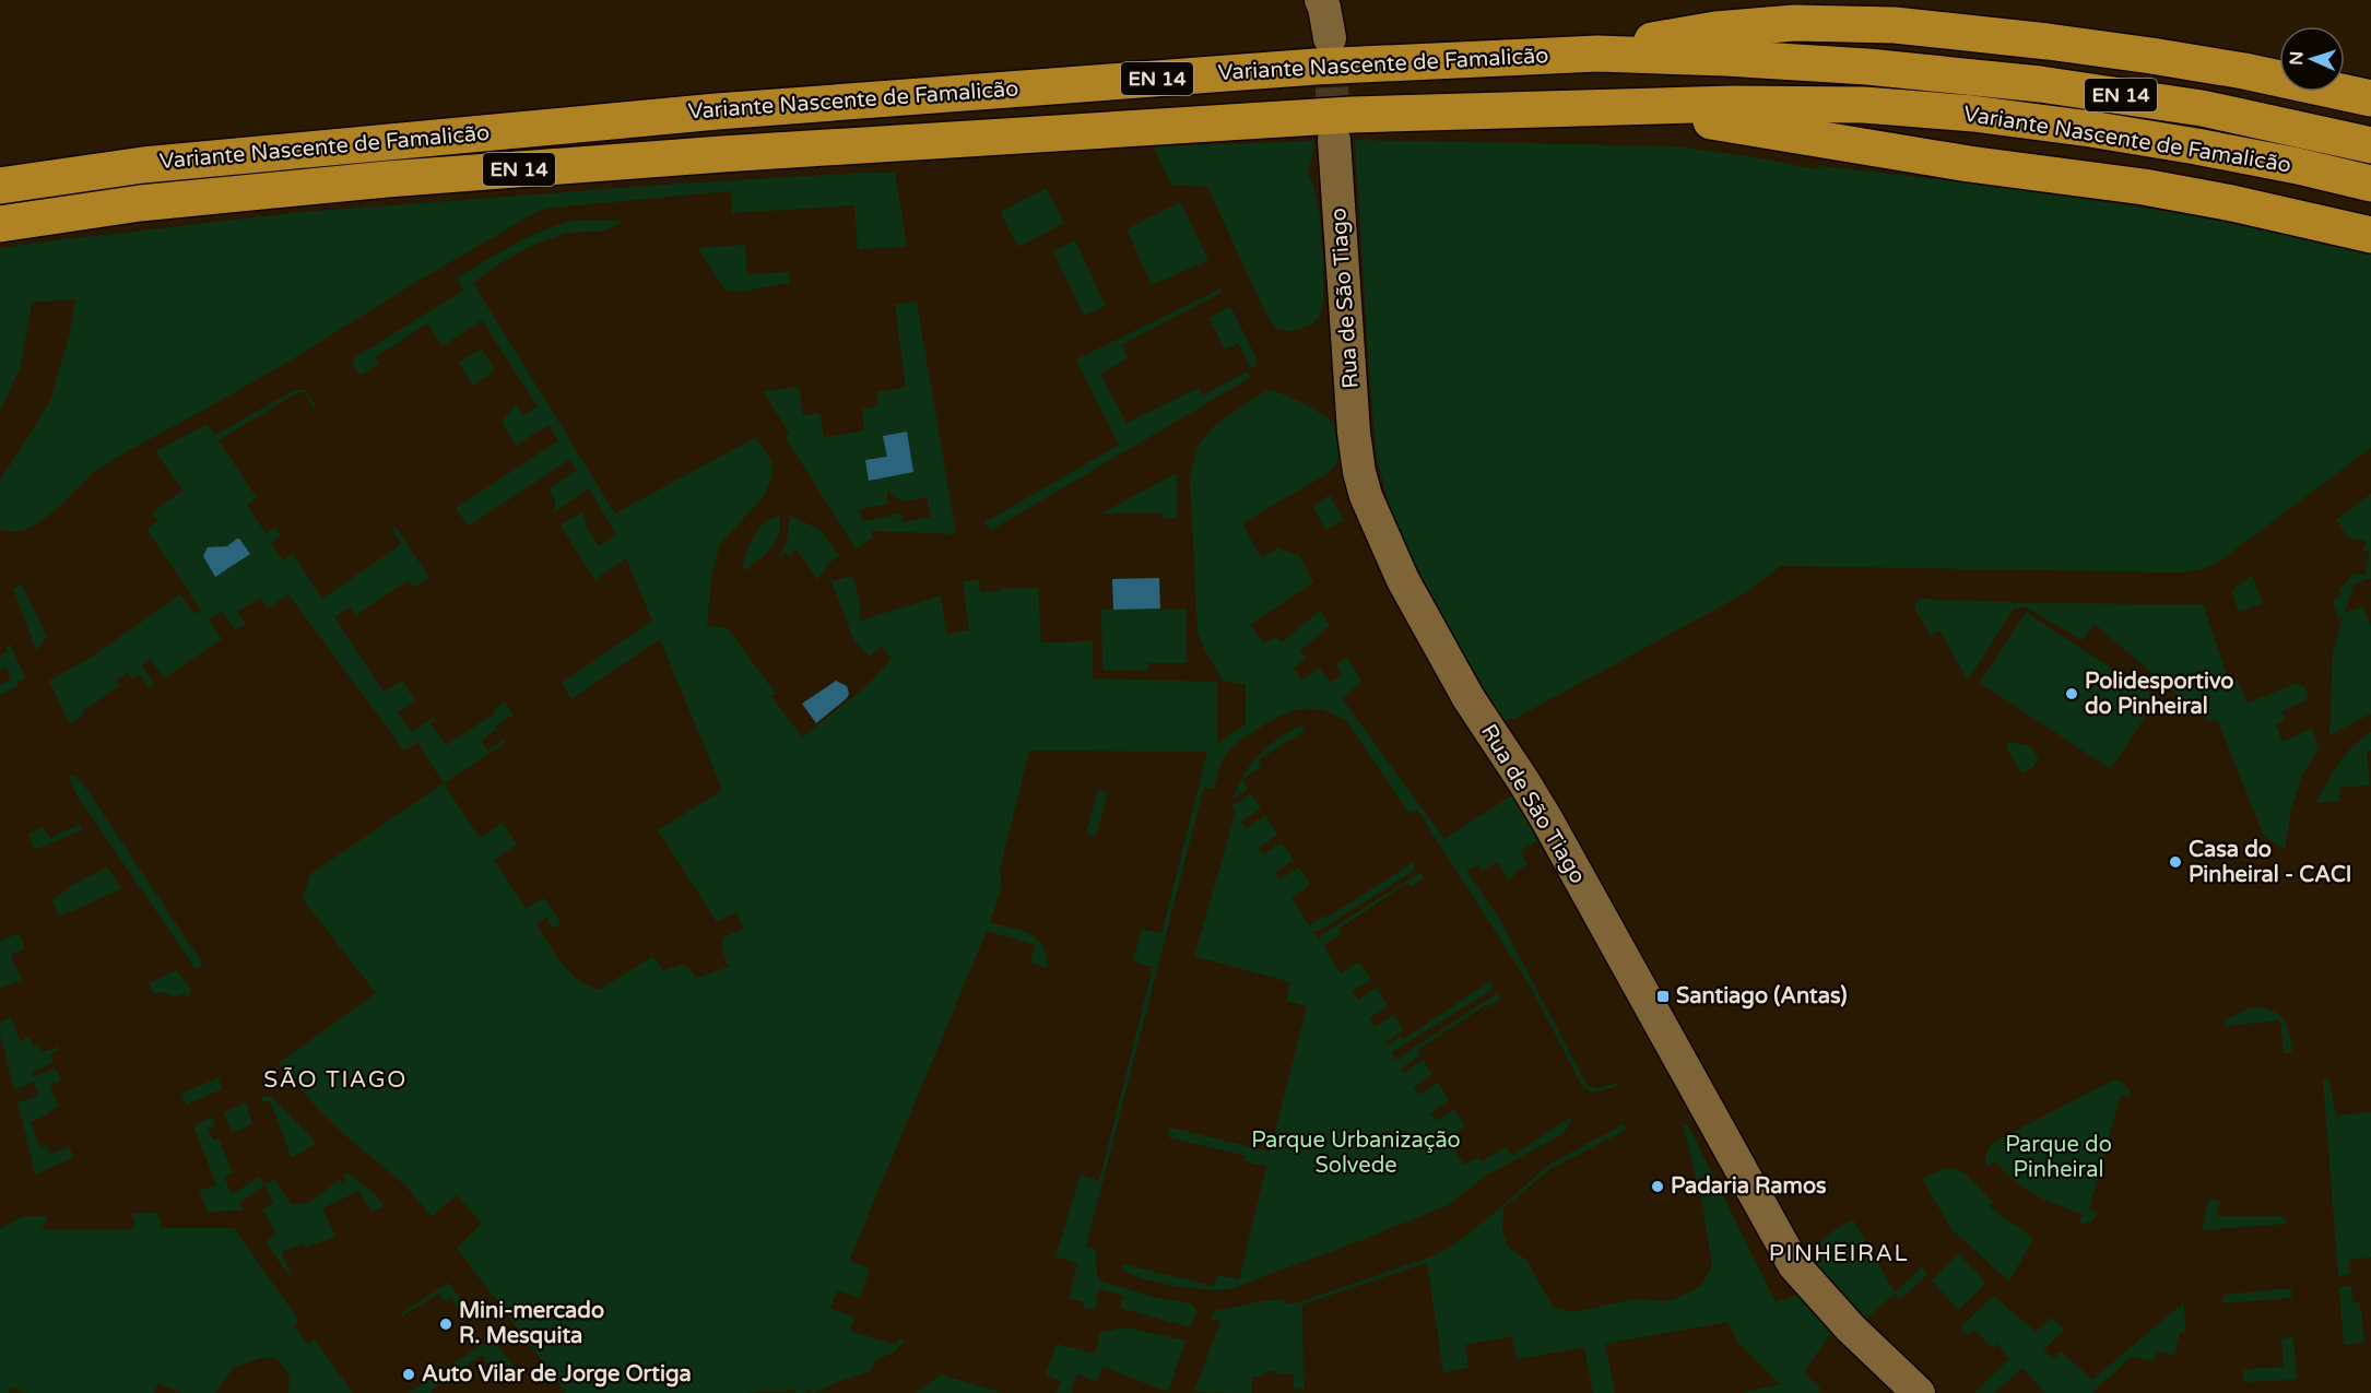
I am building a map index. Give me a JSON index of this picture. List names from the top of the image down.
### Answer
{
  "streets": {
    "highway": ["Variante Nascente de Famalicão", "EN 14"],
    "main road": ["Rua de São Tiago"]
  },
  "districts": ["SÃO TIAGO", "PINHEIRAL"],
  "parks": ["Parque Urbanização Solvede", "Parque do Pinheiral"],
  "places": {
    "other": [
      "Polidesportivo do Pinheiral",
      "Casa do Pinheiral - CACI",
      "Padaria Ramos",
      "Mini-mercado R. Mesquita",
      "Auto Vilar de Jorge Ortiga"
    ],
    "transit": ["Santiago (Antas)"]
  },
  "north": "left"
}
